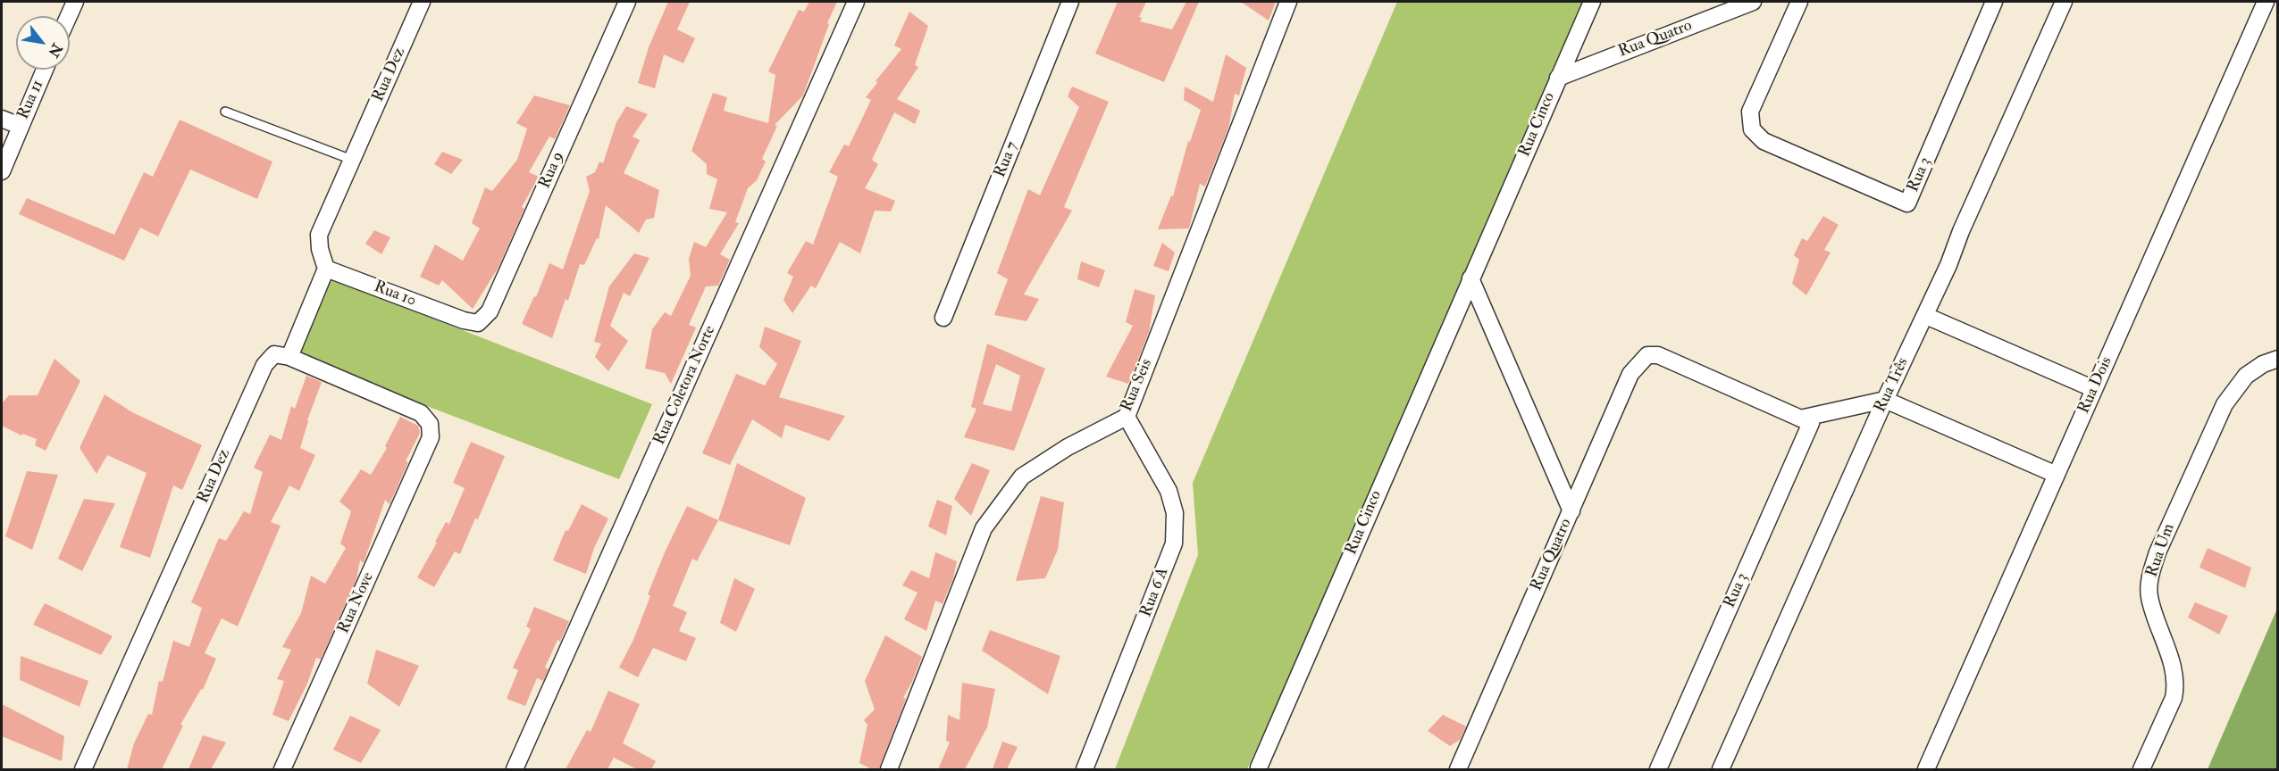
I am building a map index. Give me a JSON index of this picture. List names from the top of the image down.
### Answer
{
  "streets": {
    "street": [
      "Rua Quatro",
      "Rua Dez",
      "Rua 11",
      "Rua Cinco",
      "Rua 7",
      "Rua 9",
      "Rua 3",
      "Rua 10",
      "Rua Coletora Norte",
      "Rua Seis",
      "Rua Três",
      "Rua Dois",
      "Rua Um",
      "Rua 6 A",
      "Rua Nove"
    ]
  },
  "crossings": [
    ["Rua Quatro", "Rua Cinco"],
    ["Rua Quatro", "Rua 3"],
    ["Rua Dez", "Rua 10"],
    ["Rua Dez", "Rua Nove"],
    ["Rua 9", "Rua 10"],
    ["Rua Seis", "Rua 6 A"]
  ],
  "north": "bottom right"
}
